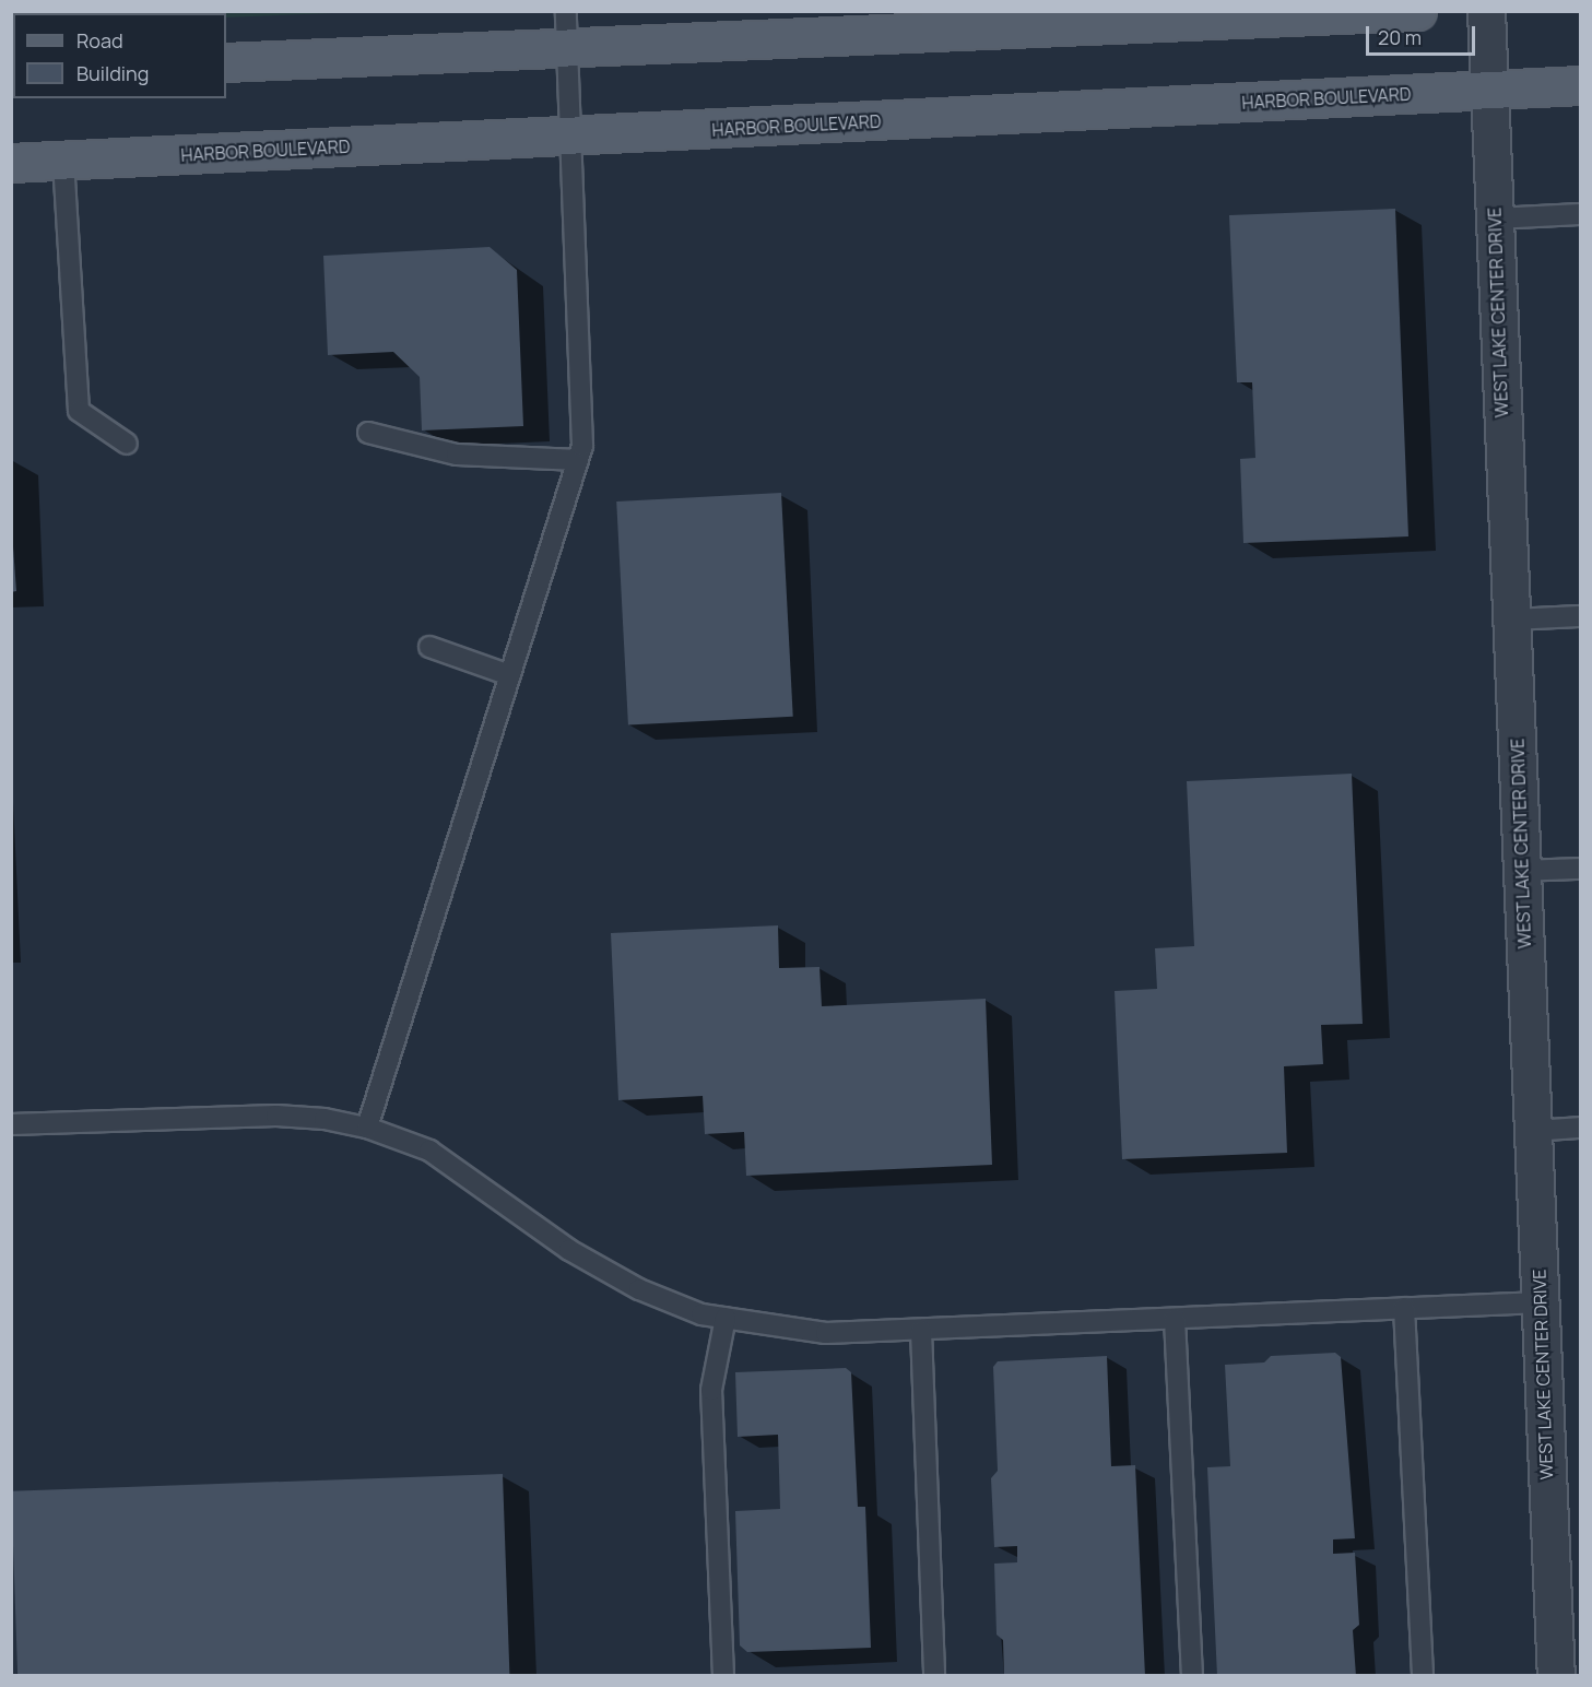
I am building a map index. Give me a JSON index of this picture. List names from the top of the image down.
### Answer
{
  "streets": {
    "main road": ["HARBOR BOULEVARD"],
    "street": ["WEST LAKE CENTER DRIVE"]
  },
  "crossings": [
    ["HARBOR BOULEVARD", "WEST LAKE CENTER DRIVE"]
  ],
  "legend": ["Road", "Building"],
  "scale_bar": "20 m"
}
